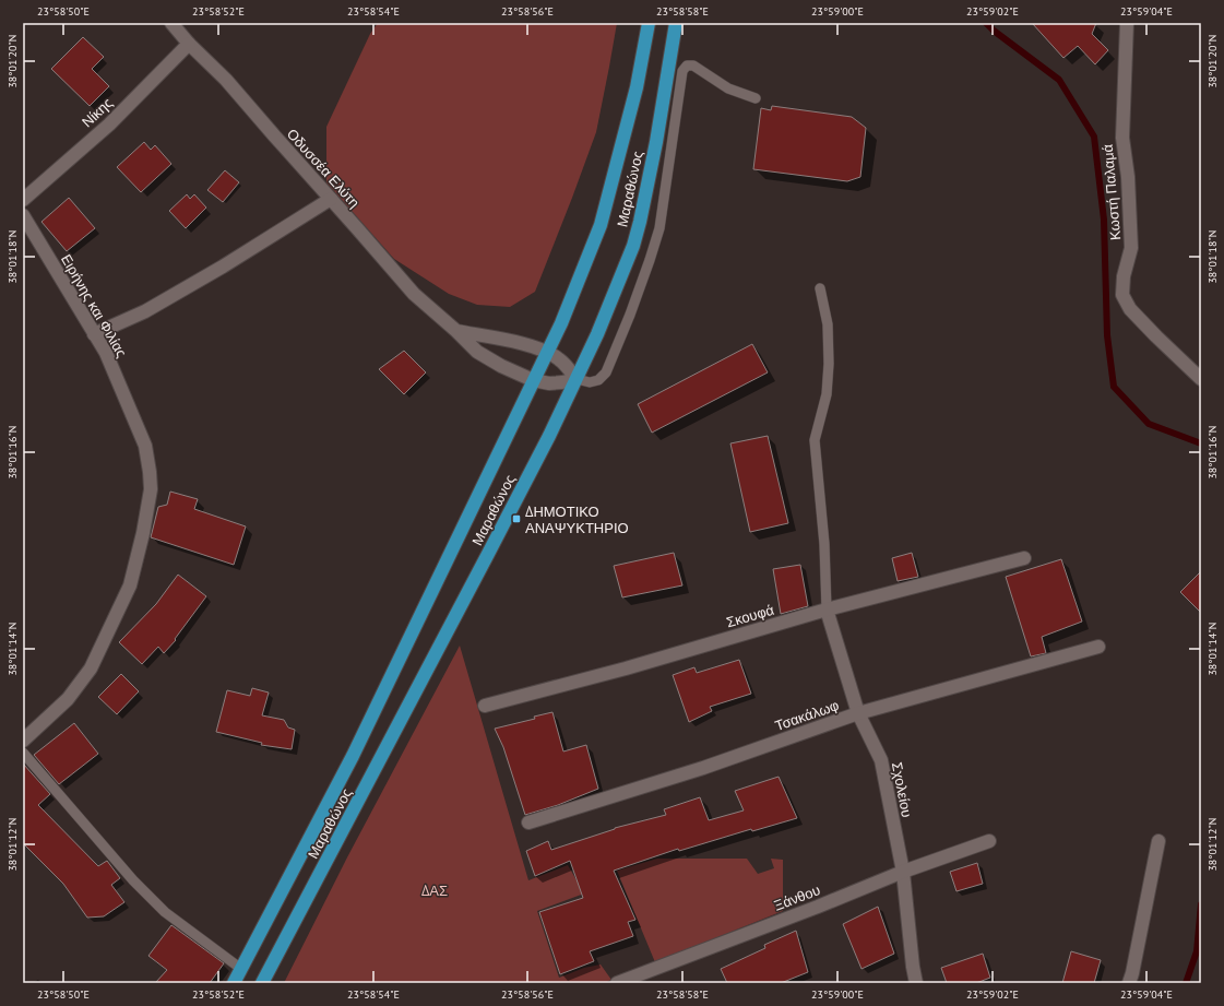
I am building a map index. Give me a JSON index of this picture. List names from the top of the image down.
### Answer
{
  "streets": {
    "main road": ["Μαραθώνος"],
    "street": [
      "Νίκης",
      "Οδυσσέα Ελύτη",
      "Κωστή Παλαμά",
      "Ειρήνης και Φιλίας",
      "Σκουφά",
      "Τσακάλωφ",
      "Σχολείου",
      "Ξάνθου"
    ]
  },
  "crossings": [
    ["Νίκης", "Οδυσσέα Ελύτη"],
    ["Οδυσσέα Ελύτη", "Μαραθώνος"],
    ["Σκουφά", "Σχολείου"],
    ["Τσακάλωφ", "Σχολείου"],
    ["Σχολείου", "Ξάνθου"]
  ],
  "parks": ["ΔΑΣ"],
  "places": {
    "transit": ["ΔΗΜΟΤΙΚΟ ΑΝΑΨΥΚΤΗΡΙΟ"]
  },
  "coordinates": [
    "23°58'50\"E",
    "23°58'52\"E",
    "23°58'54\"E",
    "23°58'56\"E",
    "23°58'58\"E",
    "23°59'00\"E",
    "23°59'02\"E",
    "23°59'04\"E",
    "38°01'20\"N",
    "38°01'18\"N",
    "38°01'16\"N",
    "38°01'14\"N",
    "38°01'12\"N"
  ]
}
